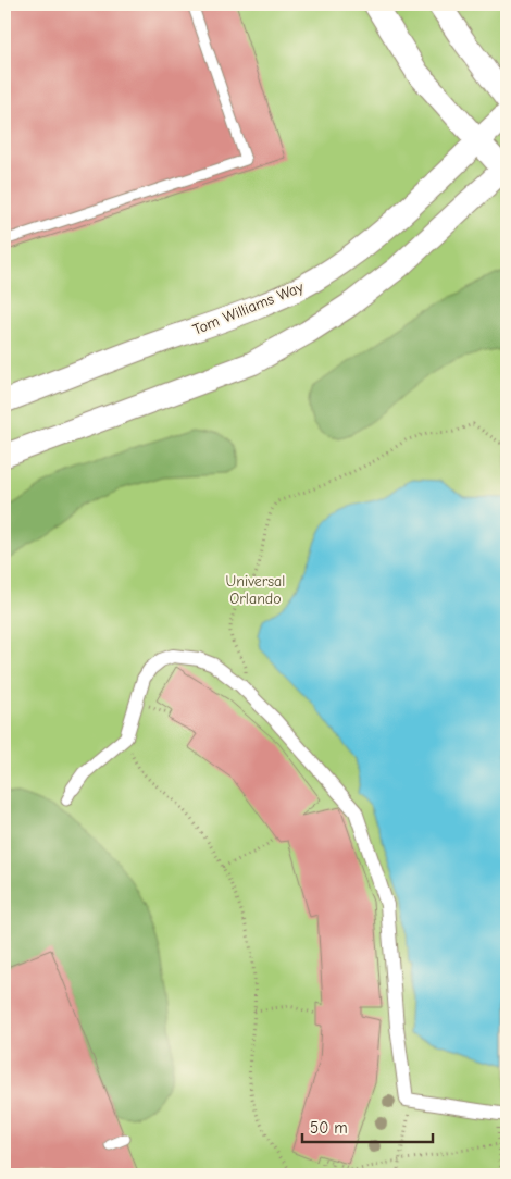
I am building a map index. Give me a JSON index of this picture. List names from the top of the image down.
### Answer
{
  "streets": {
    "street": ["Tom Williams Way"]
  },
  "parks": ["Universal Orlando"],
  "scale_bar": "50 m"
}
